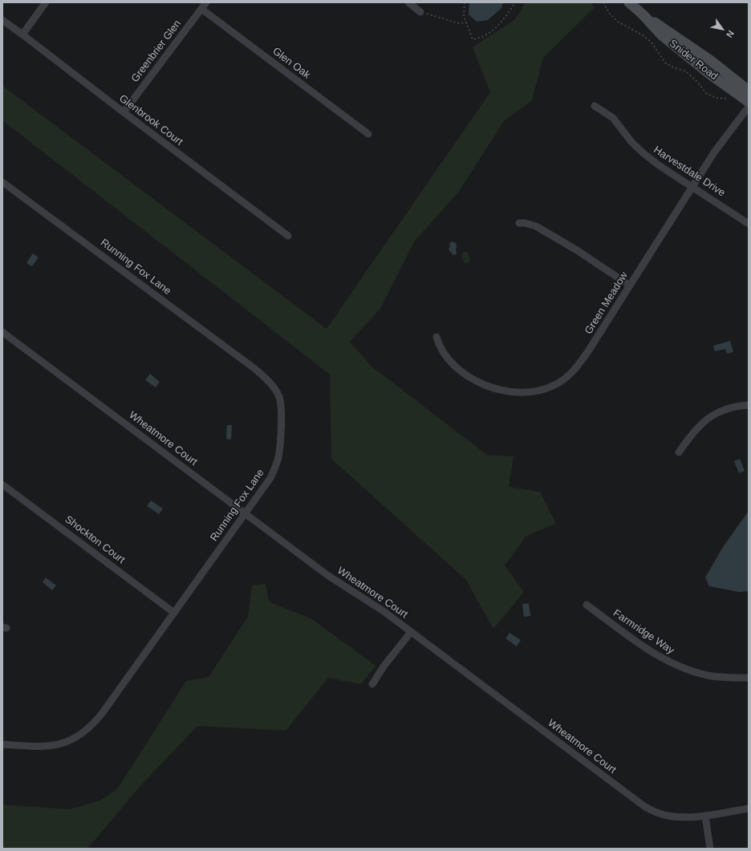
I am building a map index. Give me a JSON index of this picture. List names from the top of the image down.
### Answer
{
  "streets": {
    "street": [
      "Greenbrier Glen",
      "Snider Road",
      "Glen Oak",
      "Glenbrook Court",
      "Harvestdale Drive",
      "Running Fox Lane",
      "Green Meadow",
      "Wheatmore Court",
      "Shockton Court",
      "Farmridge Way"
    ]
  },
  "crossings": [
    ["Greenbrier Glen", "Glen Oak"],
    ["Greenbrier Glen", "Glenbrook Court"],
    ["Harvestdale Drive", "Green Meadow"],
    ["Running Fox Lane", "Wheatmore Court"],
    ["Running Fox Lane", "Shockton Court"]
  ],
  "north": "bottom right"
}
